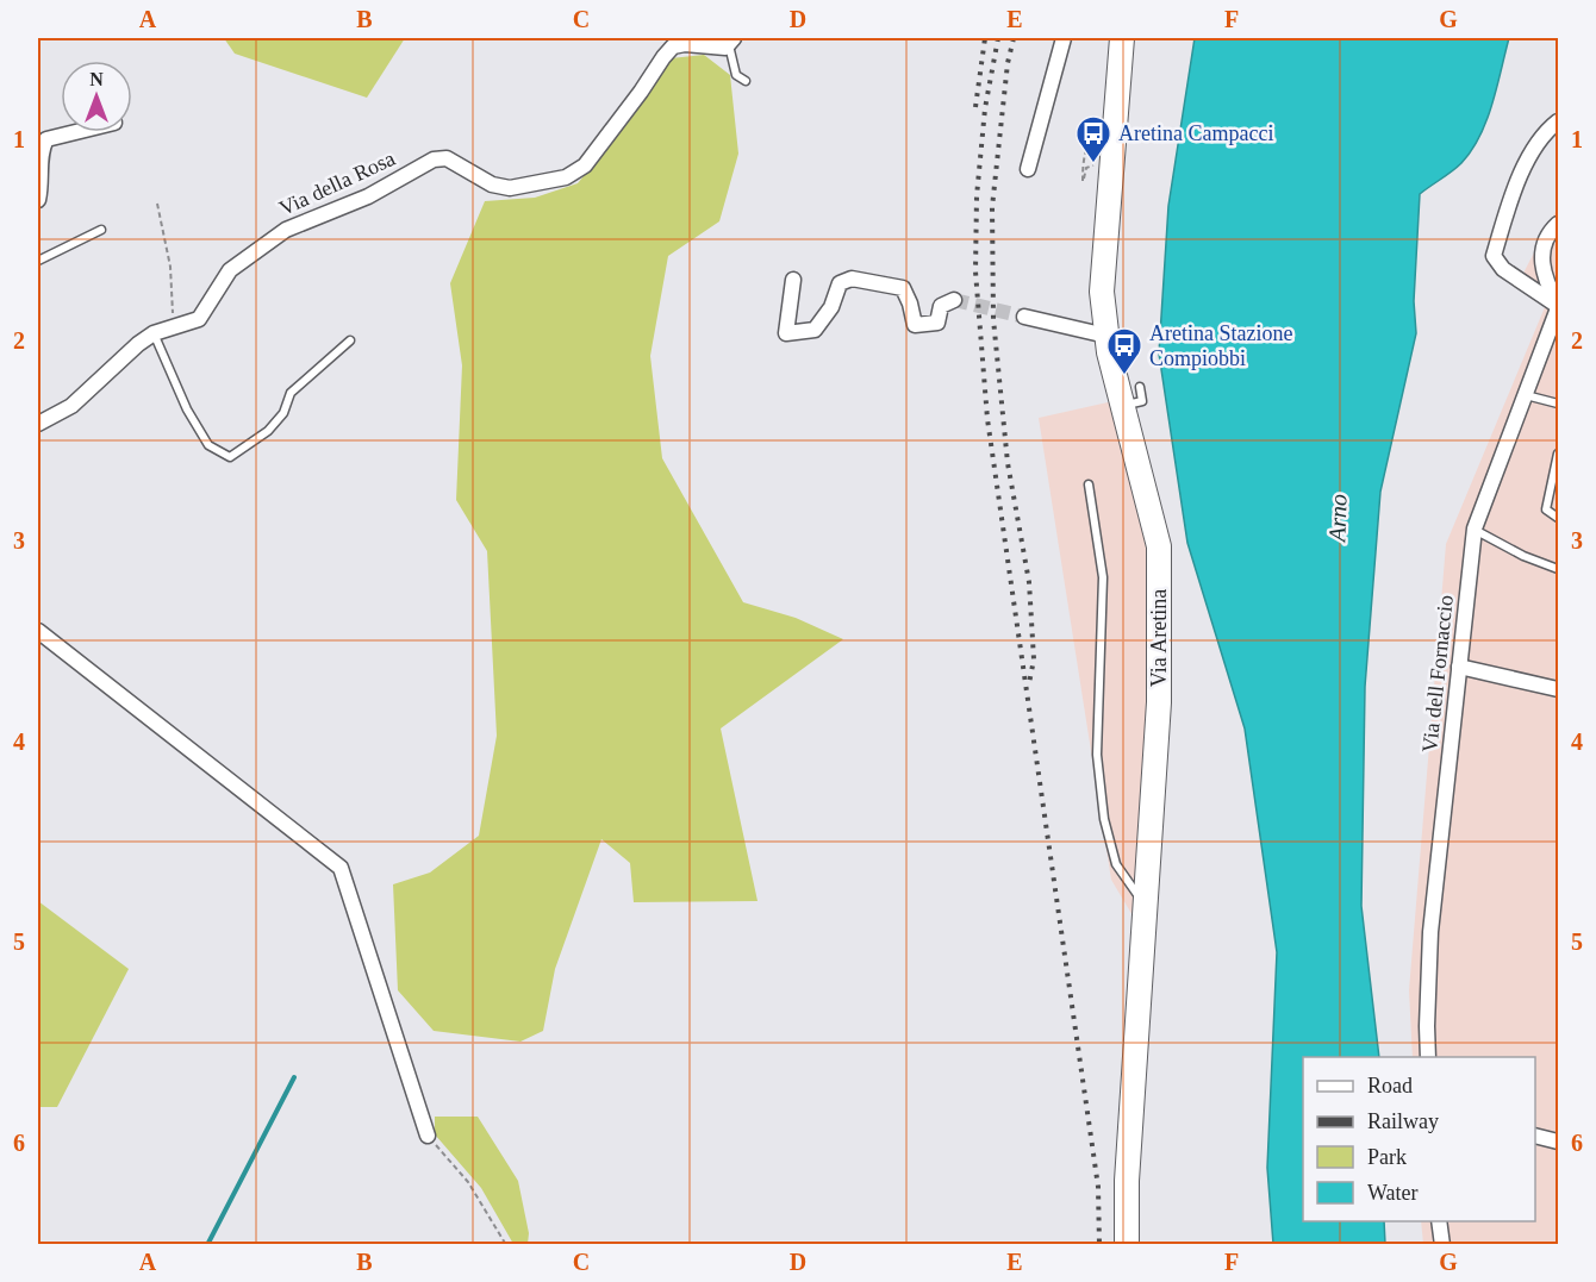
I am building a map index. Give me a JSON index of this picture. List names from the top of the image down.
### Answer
{
  "streets": {
    "main road": ["Via Aretina"],
    "street": ["Via della Rosa", "Via dell Fornaccio"]
  },
  "water": ["Arno"],
  "places": {
    "bus stop": ["Aretina Campacci", "Aretina Stazione Compiobbi"]
  },
  "legend": [
    "Road",
    "Railway",
    "Park",
    "Water"
  ],
  "north": "top",
  "grid": {
    "columns": [
      "A",
      "B",
      "C",
      "D",
      "E",
      "F",
      "G"
    ],
    "rows": [
      "1",
      "2",
      "3",
      "4",
      "5",
      "6"
    ]
  }
}
